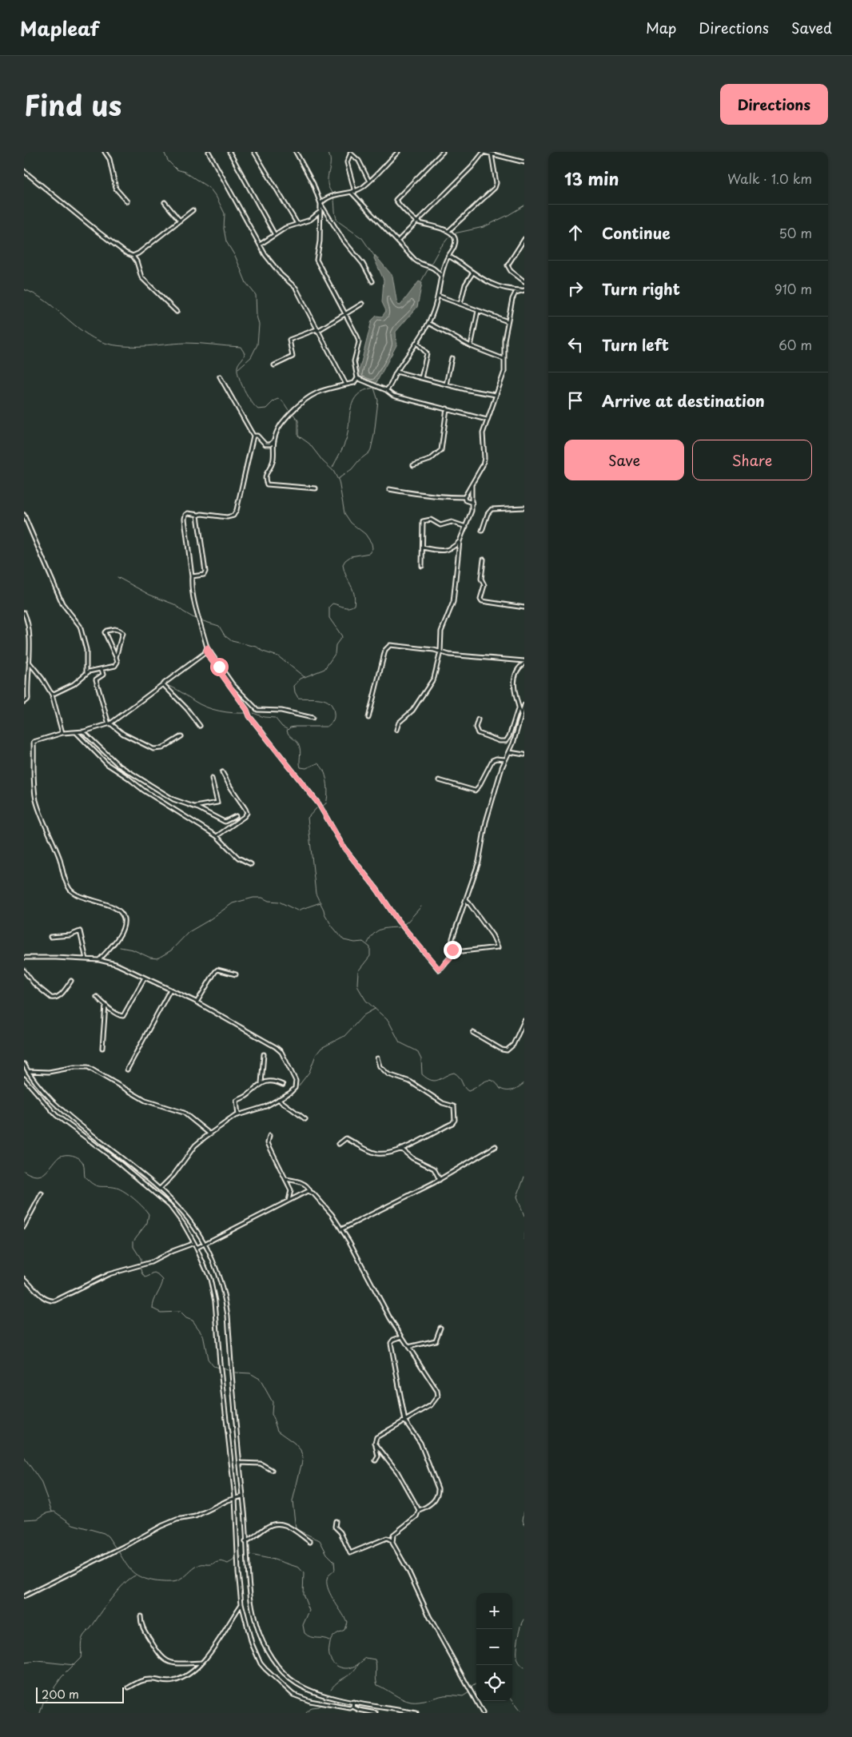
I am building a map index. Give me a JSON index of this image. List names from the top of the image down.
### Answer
{
  "scale_bar": "200 m",
  "page": {
    "header": "Mapleaf",
    "nav": ["Map", "Directions", "Saved"],
    "title": "Find us",
    "buttons": [
      "Directions",
      ["Save", "Share"]
    ],
    "heading": ["13 min", "Walk · 1.0 km"],
    "list": [
      ["Continue", "50 m"],
      ["Turn right", "910 m"],
      ["Turn left", "60 m"],
      "Arrive at destination"
    ],
    "map_buttons": ["+", "−"],
    "scale": "200 m"
  }
}
